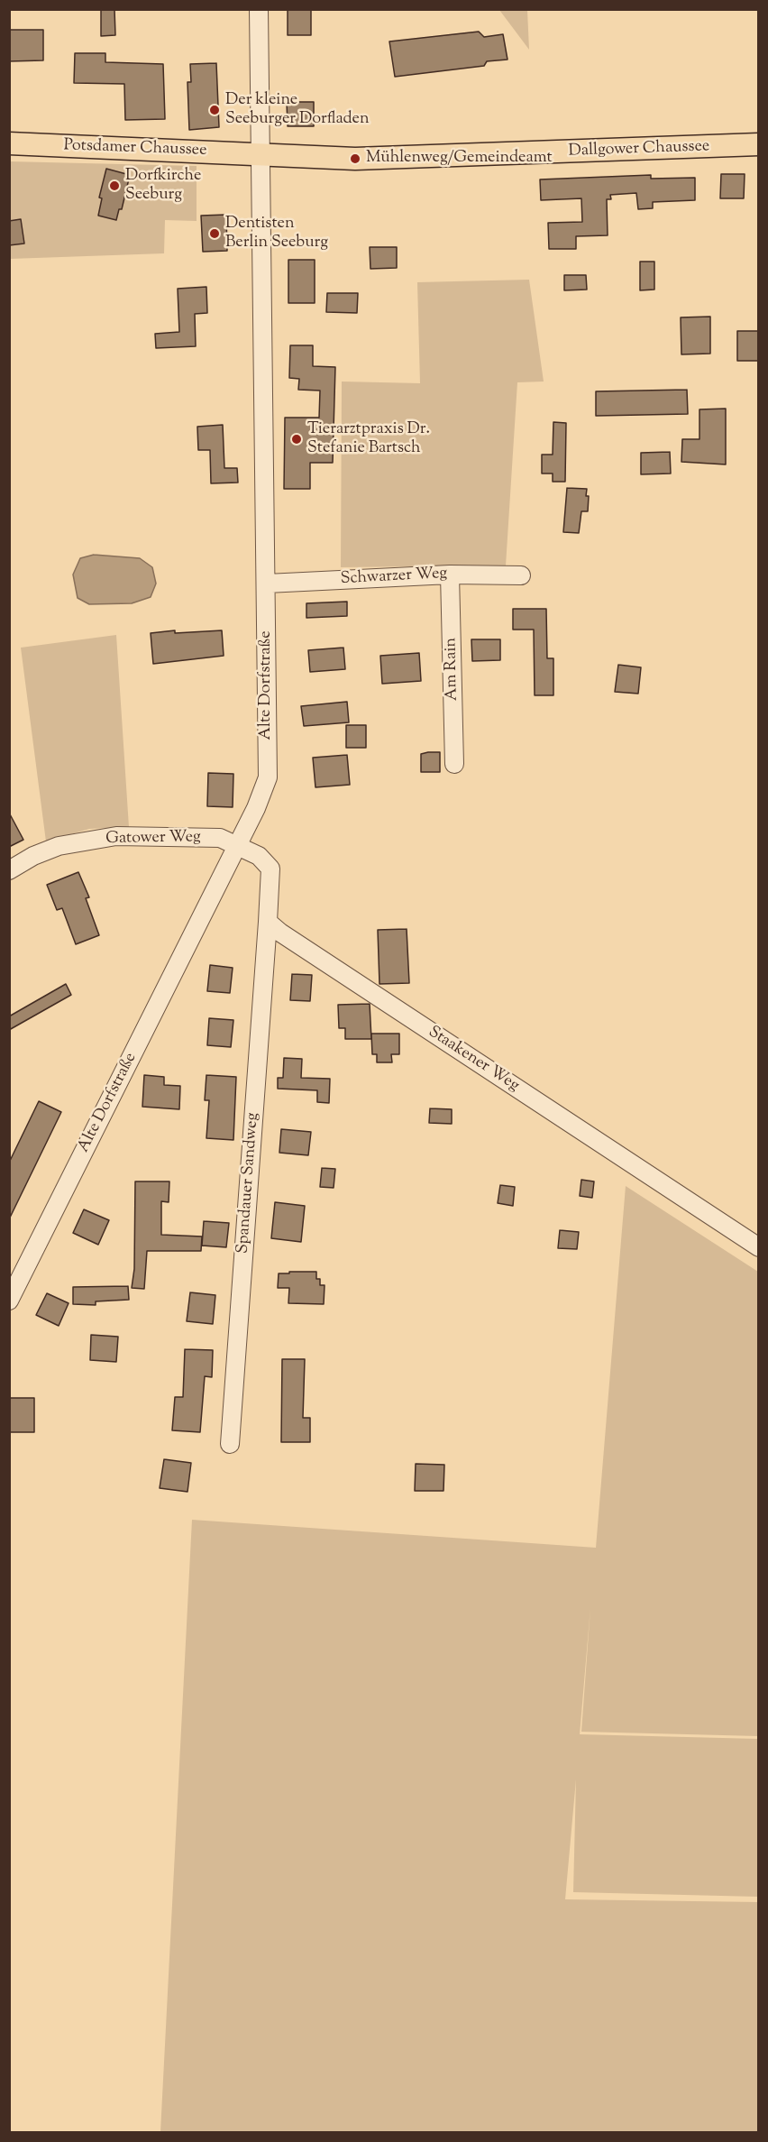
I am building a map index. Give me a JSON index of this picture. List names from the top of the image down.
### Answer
{
  "streets": {
    "main road": ["Potsdamer Chaussee", "Dallgower Chaussee"],
    "street": [
      "Schwarzer Weg",
      "Am Rain",
      "Alte Dorfstraße",
      "Gatower Weg",
      "Staakener Weg",
      "Spandauer Sandweg"
    ]
  },
  "crossings": [
    ["Potsdamer Chaussee", "Dallgower Chaussee"],
    ["Potsdamer Chaussee", "Alte Dorfstraße"],
    ["Dallgower Chaussee", "Alte Dorfstraße"],
    ["Schwarzer Weg", "Am Rain"],
    ["Schwarzer Weg", "Alte Dorfstraße"],
    ["Alte Dorfstraße", "Gatower Weg"],
    ["Staakener Weg", "Spandauer Sandweg"]
  ],
  "places": [
    "Der kleine Seeburger Dorfladen",
    "Mühlenweg/Gemeindeamt",
    "Dorfkirche Seeburg",
    "Dentisten Berlin Seeburg",
    "Tierarztpraxis Dr. Stefanie Bartsch"
  ]
}
